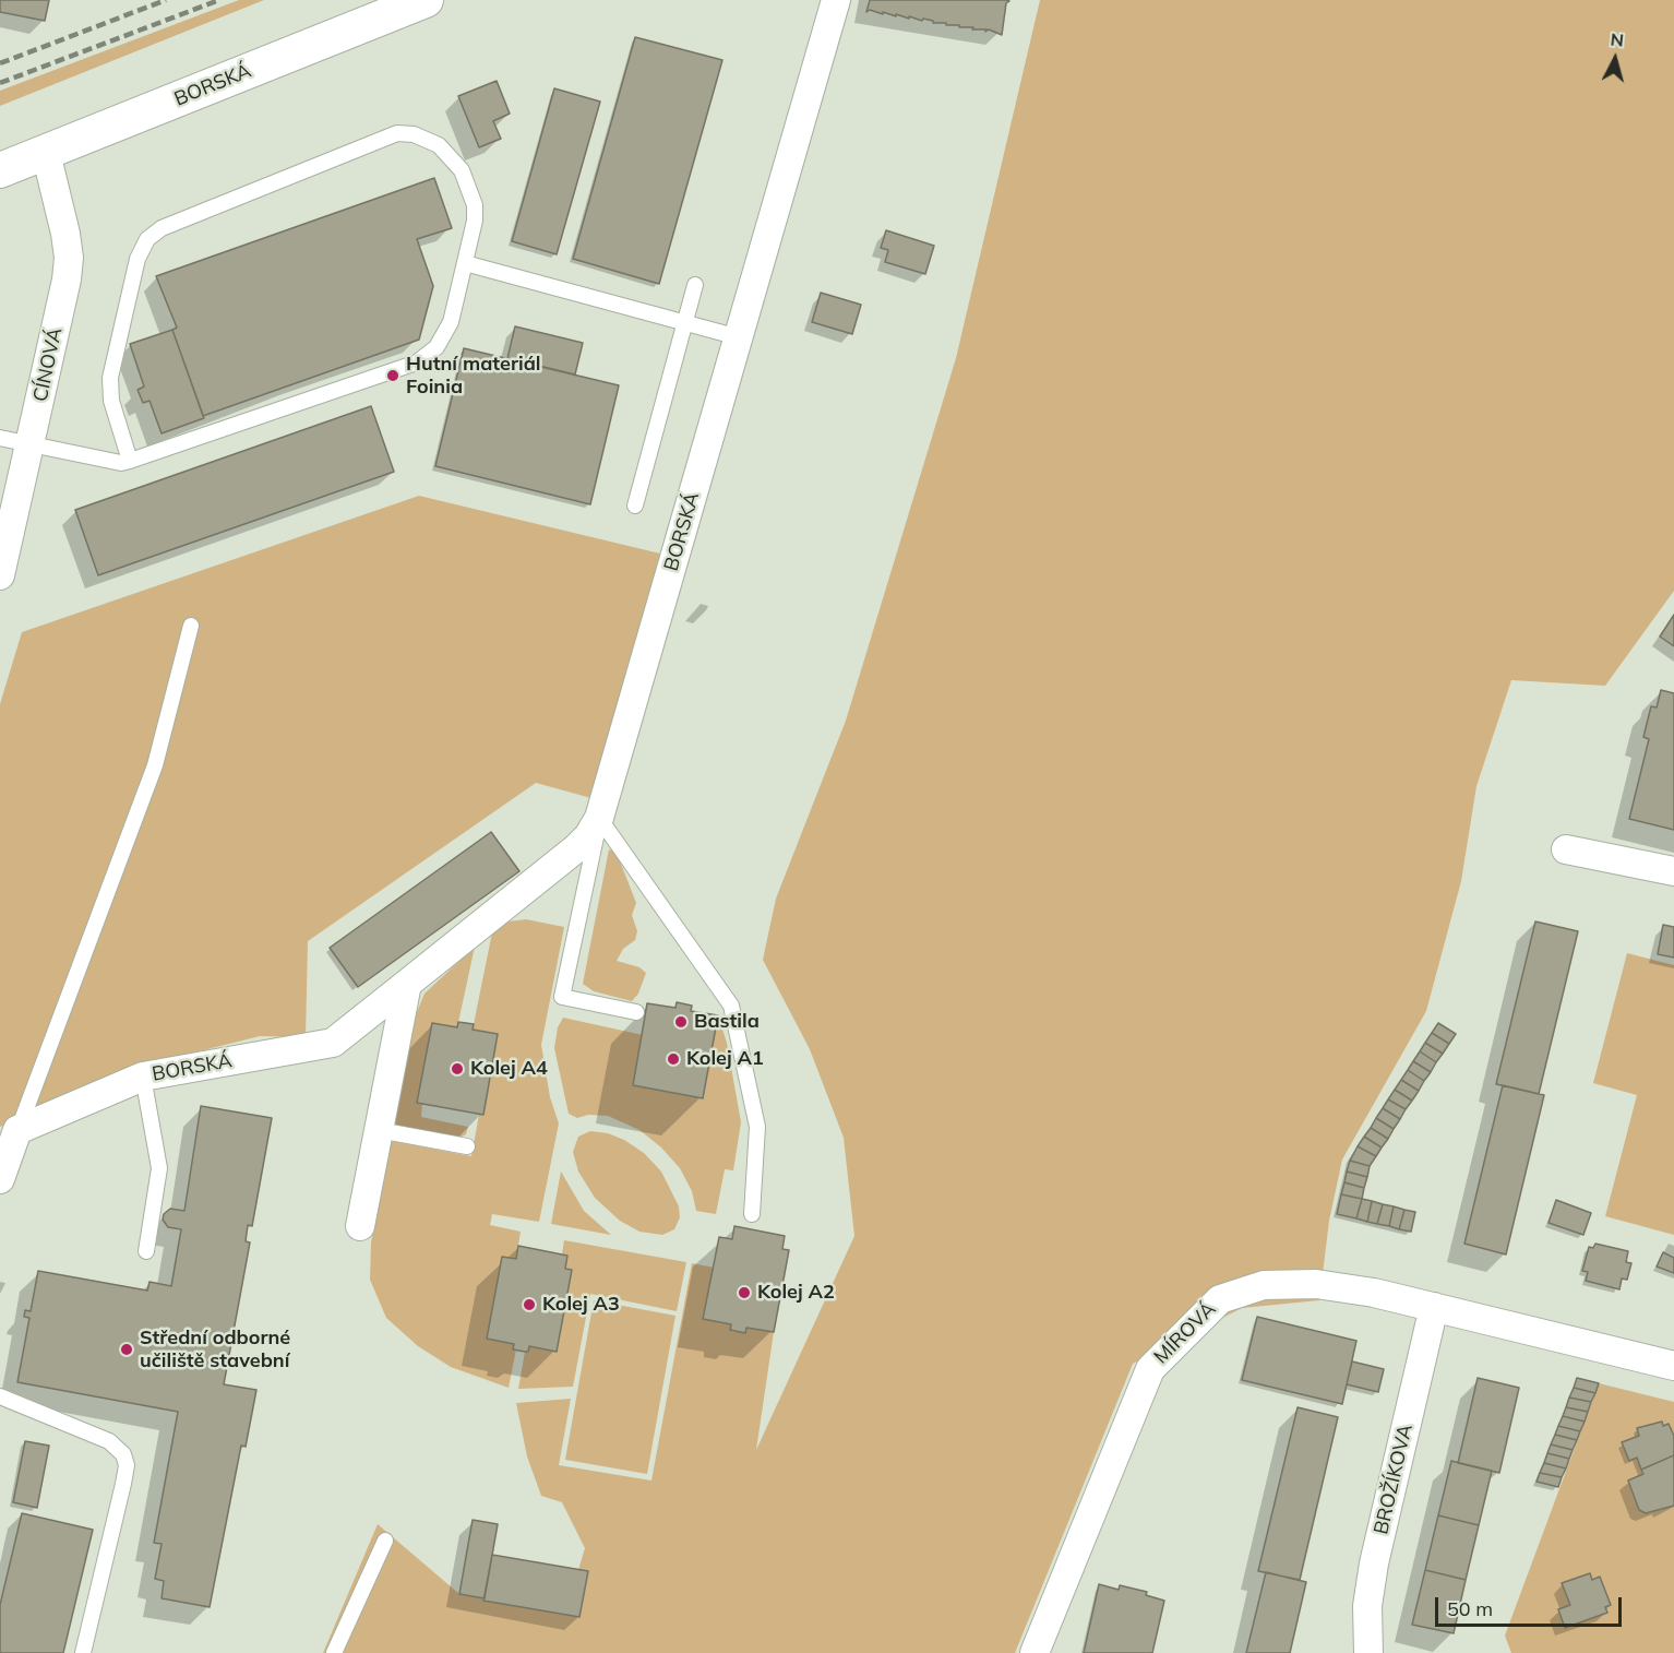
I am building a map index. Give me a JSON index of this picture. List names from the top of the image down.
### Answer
{
  "streets": {
    "street": [
      "BORSKÁ",
      "CÍNOVÁ",
      "MÍROVÁ",
      "BROŽÍKOVA"
    ]
  },
  "crossings": [
    ["BORSKÁ", "CÍNOVÁ"],
    ["MÍROVÁ", "BROŽÍKOVA"]
  ],
  "places": [
    "Hutní materiál Foinia",
    "Bastila",
    "Kolej A1",
    "Kolej A4",
    "Kolej A2",
    "Kolej A3",
    "Střední odborné učiliště stavební"
  ],
  "scale_bar": "50 m",
  "north": "top"
}
